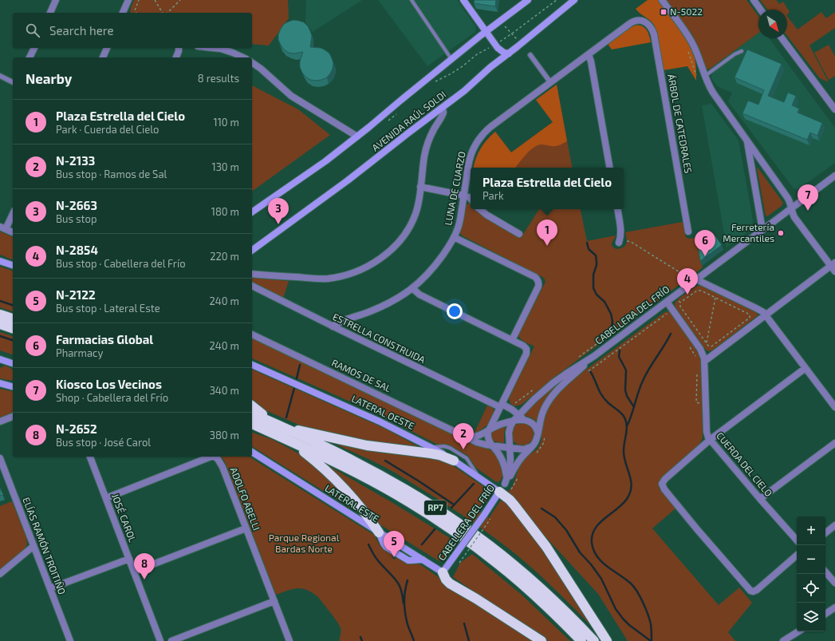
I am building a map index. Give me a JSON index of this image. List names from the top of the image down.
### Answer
{
  "streets": {
    "highway": ["RP7"],
    "main road": [
      "AVENIDA RAÚL SOLDI",
      "CABELLERA DEL FRÍO",
      "LATERAL OESTE",
      "LATERAL ESTE"
    ],
    "street": [
      "ÁRBOL DE CATEDRALES",
      "LUNA DE CUARZO",
      "ESTRELLA CONSTRUIDA",
      "RAMOS DE SAL",
      "CUERDA DEL CIELO",
      "ADOLFO ABELLI",
      "JOSÉ CAROL",
      "ELÍAS RAMÓN TROITIÑO"
    ]
  },
  "crossings": [
    ["ÁRBOL DE CATEDRALES", "LUNA DE CUARZO"],
    ["LUNA DE CUARZO", "ESTRELLA CONSTRUIDA"],
    ["CABELLERA DEL FRÍO", "ESTRELLA CONSTRUIDA"],
    ["CABELLERA DEL FRÍO", "RAMOS DE SAL"],
    ["CABELLERA DEL FRÍO", "LATERAL OESTE"],
    ["CABELLERA DEL FRÍO", "CUERDA DEL CIELO"],
    ["ESTRELLA CONSTRUIDA", "RAMOS DE SAL"]
  ],
  "parks": ["Parque Regional Bardas Norte"],
  "places": {
    "transit": ["N-5022"],
    "other": ["Ferretería Mercantiles"]
  },
  "north": "bottom right",
  "page": {
    "search": "Search here",
    "heading": ["Nearby", "8 results"],
    "list": [
      {
        "mark": "1",
        "name": "Plaza Estrella del Cielo",
        "note": "Park · Cuerda del Cielo",
        "value": "110 m"
      },
      {
        "mark": "2",
        "name": "N-2133",
        "note": "Bus stop · Ramos de Sal",
        "value": "130 m"
      },
      {
        "mark": "3",
        "name": "N-2663",
        "note": "Bus stop",
        "value": "180 m"
      },
      {
        "mark": "4",
        "name": "N-2854",
        "note": "Bus stop · Cabellera del Frío",
        "value": "220 m"
      },
      {
        "mark": "5",
        "name": "N-2122",
        "note": "Bus stop · Lateral Este",
        "value": "240 m"
      },
      {
        "mark": "6",
        "name": "Farmacias Global",
        "note": "Pharmacy",
        "value": "240 m"
      },
      {
        "mark": "7",
        "name": "Kiosco Los Vecinos",
        "note": "Shop · Cabellera del Frío",
        "value": "340 m"
      },
      {
        "mark": "8",
        "name": "N-2652",
        "note": "Bus stop · José Carol",
        "value": "380 m"
      }
    ],
    "popup": ["Plaza Estrella del Cielo", "Park"],
    "pins": [
      "7",
      "3",
      "1",
      "6",
      "4",
      "2",
      "5",
      "8"
    ],
    "map_buttons": ["+", "−"]
  }
}
